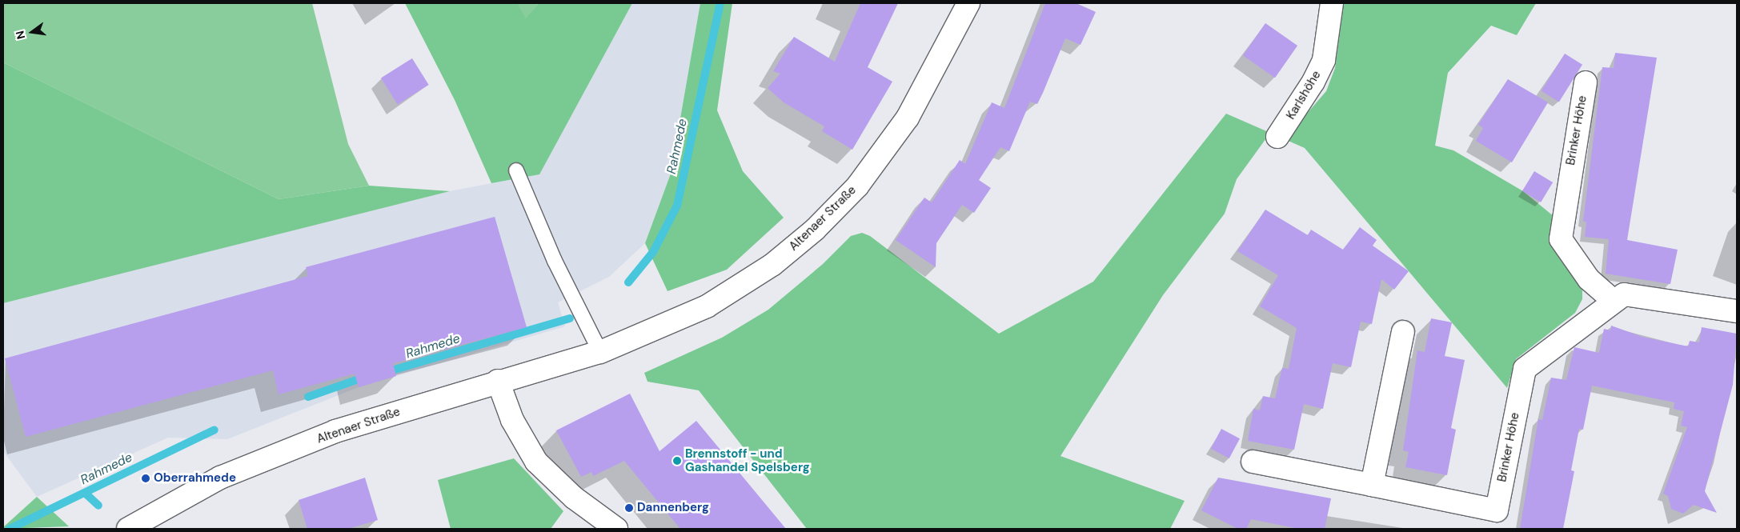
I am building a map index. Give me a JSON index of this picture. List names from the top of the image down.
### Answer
{
  "streets": {
    "street": ["Karlshöhe", "Brinker Höhe", "Altenaer Straße"]
  },
  "water": ["Rahmede"],
  "places": ["Brennstoff - und Gashandel Spelsberg", "Oberrahmede", "Dannenberg"],
  "north": "left"
}
